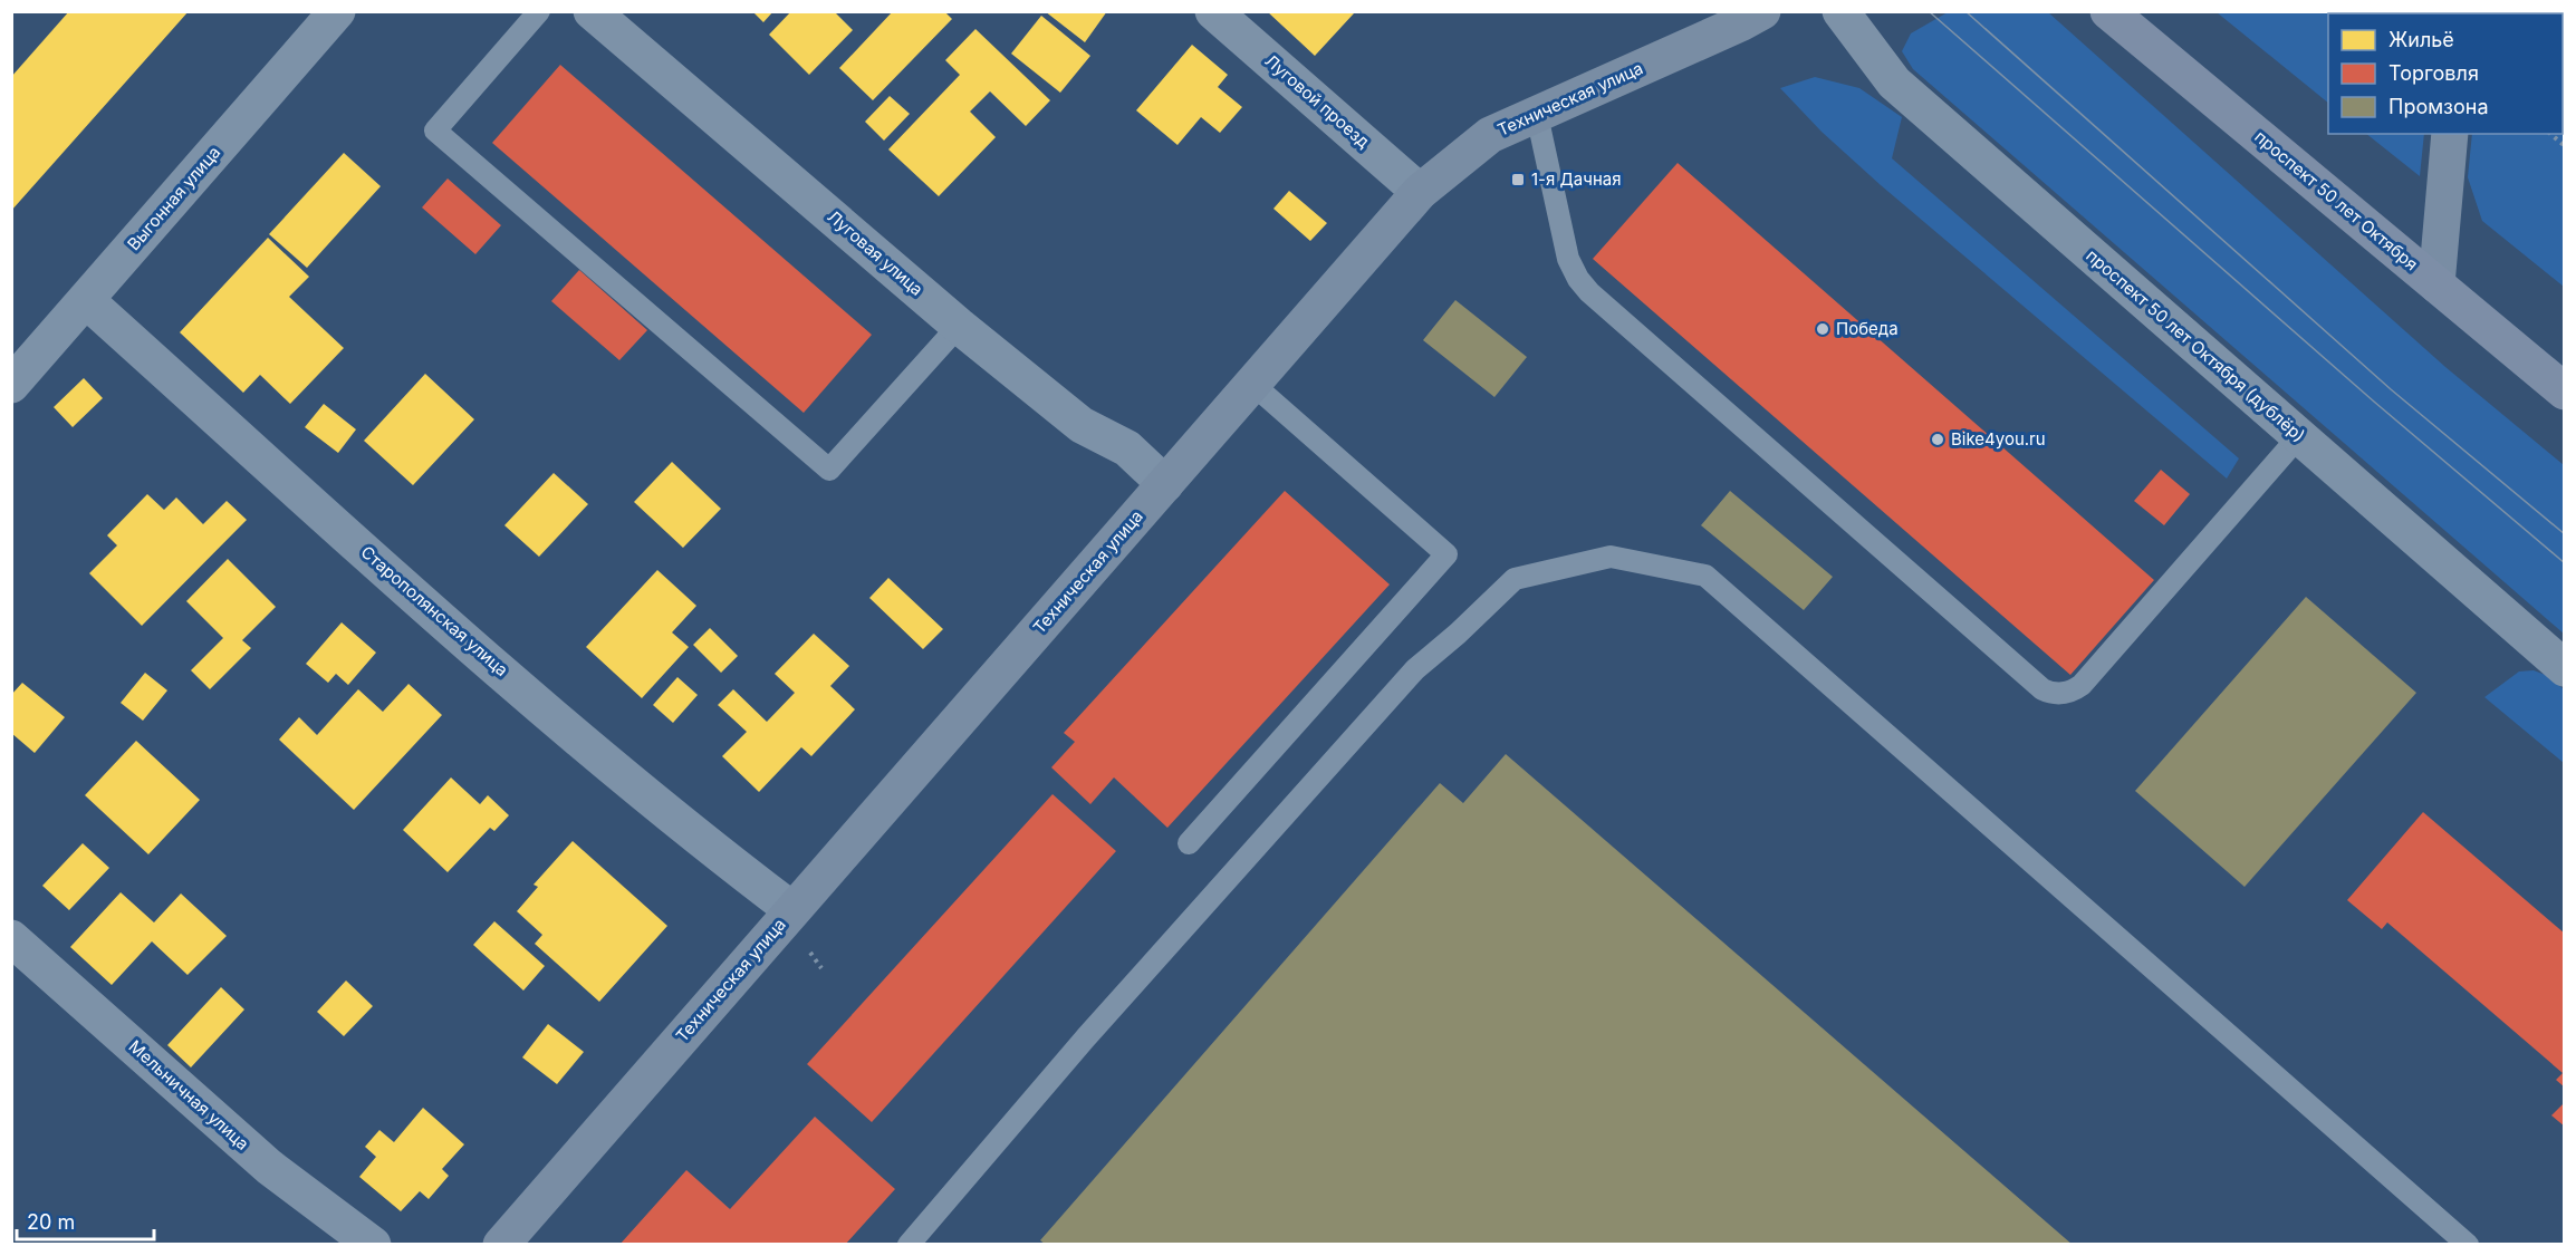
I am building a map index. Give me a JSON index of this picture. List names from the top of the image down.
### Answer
{
  "streets": {
    "main road": ["Техническая улица", "проспект 50 лет Октября"],
    "street": [
      "Луговой проезд",
      "Выгонная улица",
      "Луговая улица",
      "проспект 50 лет Октября (дублёр)",
      "Старополянская улица",
      "Мельничная улица"
    ]
  },
  "crossings": [
    ["Техническая улица", "Луговой проезд"],
    ["Техническая улица", "Луговая улица"],
    ["Техническая улица", "Старополянская улица"],
    ["Выгонная улица", "Старополянская улица"]
  ],
  "places": {
    "transit": ["1-я Дачная"],
    "other": ["Победа", "Bike4you.ru"]
  },
  "legend": ["Жильё", "Торговля", "Промзона"],
  "scale_bar": "20 m"
}
